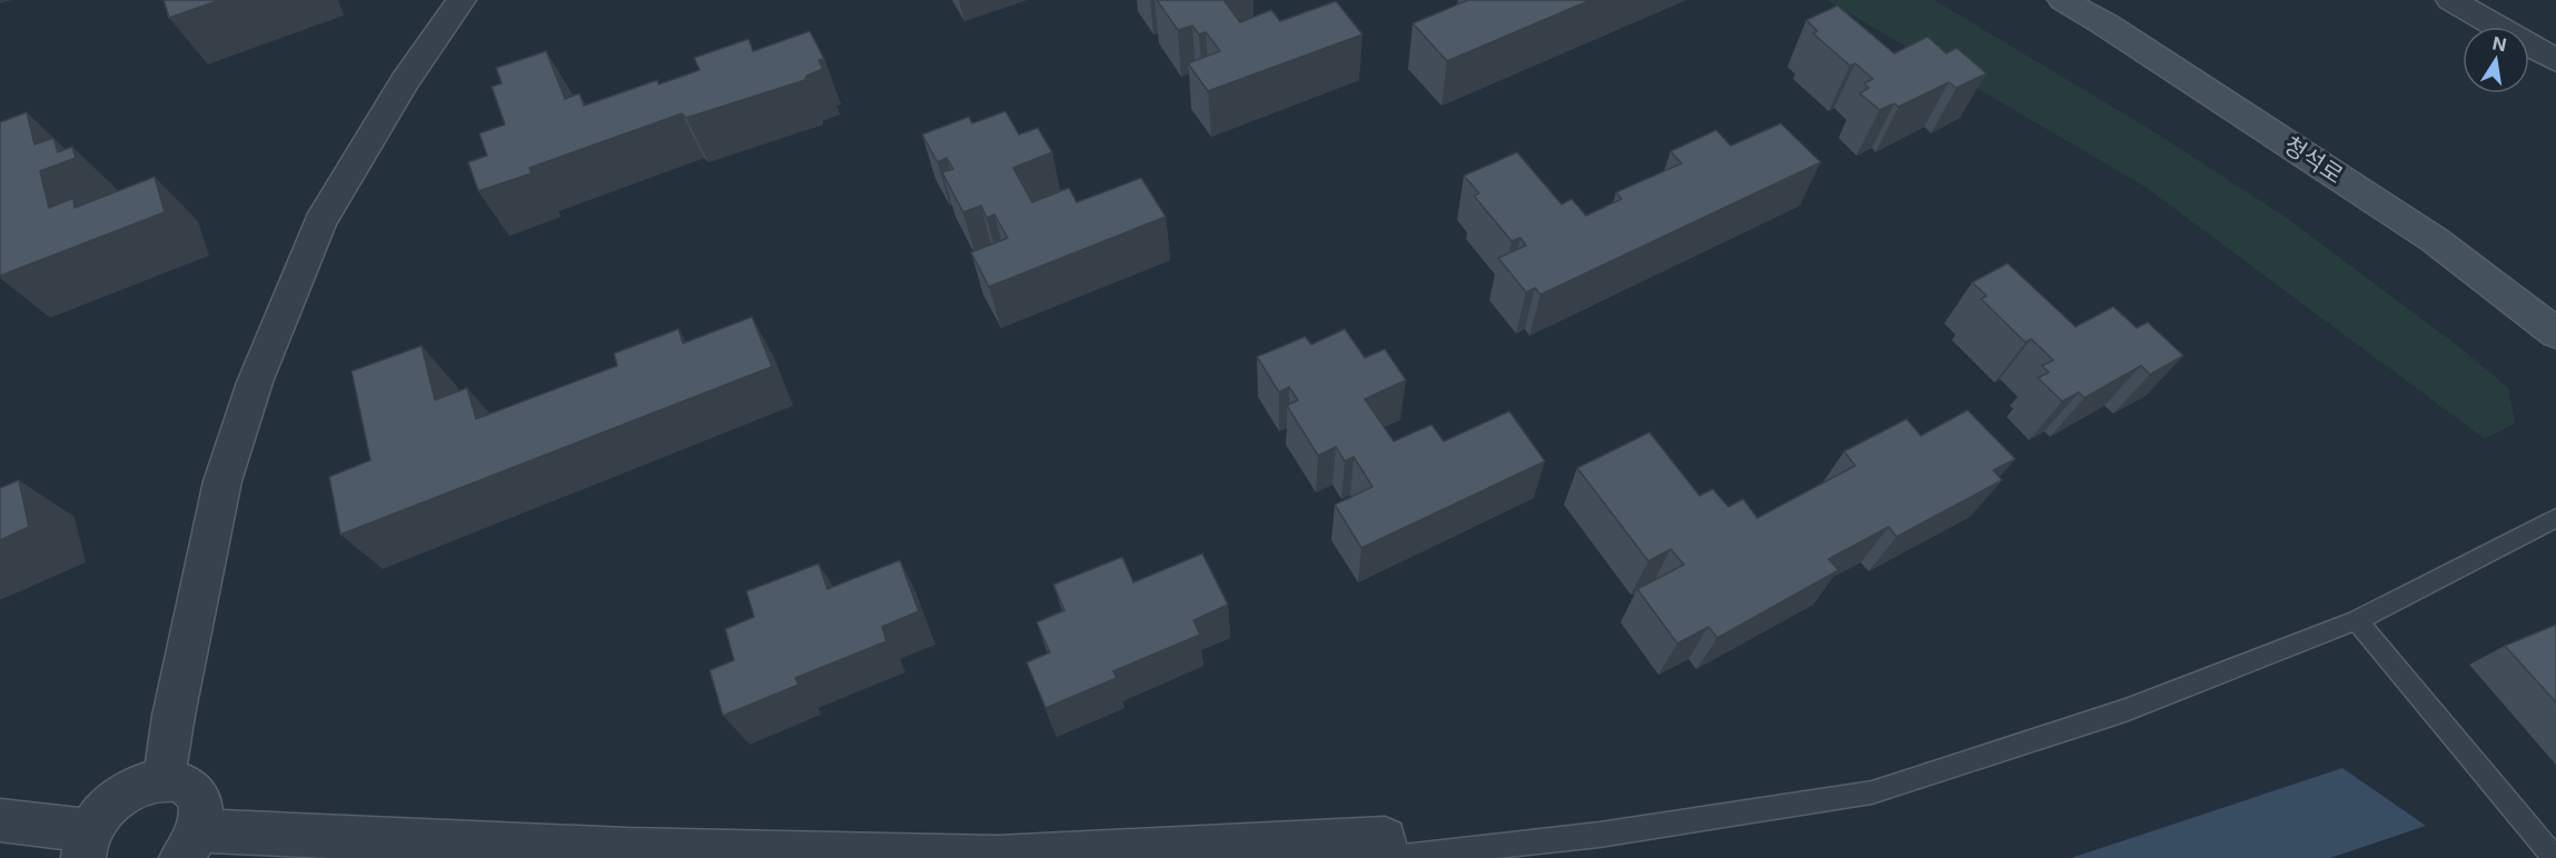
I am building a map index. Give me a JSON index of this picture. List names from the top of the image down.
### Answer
{
  "streets": {
    "main road": ["청석로"]
  },
  "north": "top"
}
